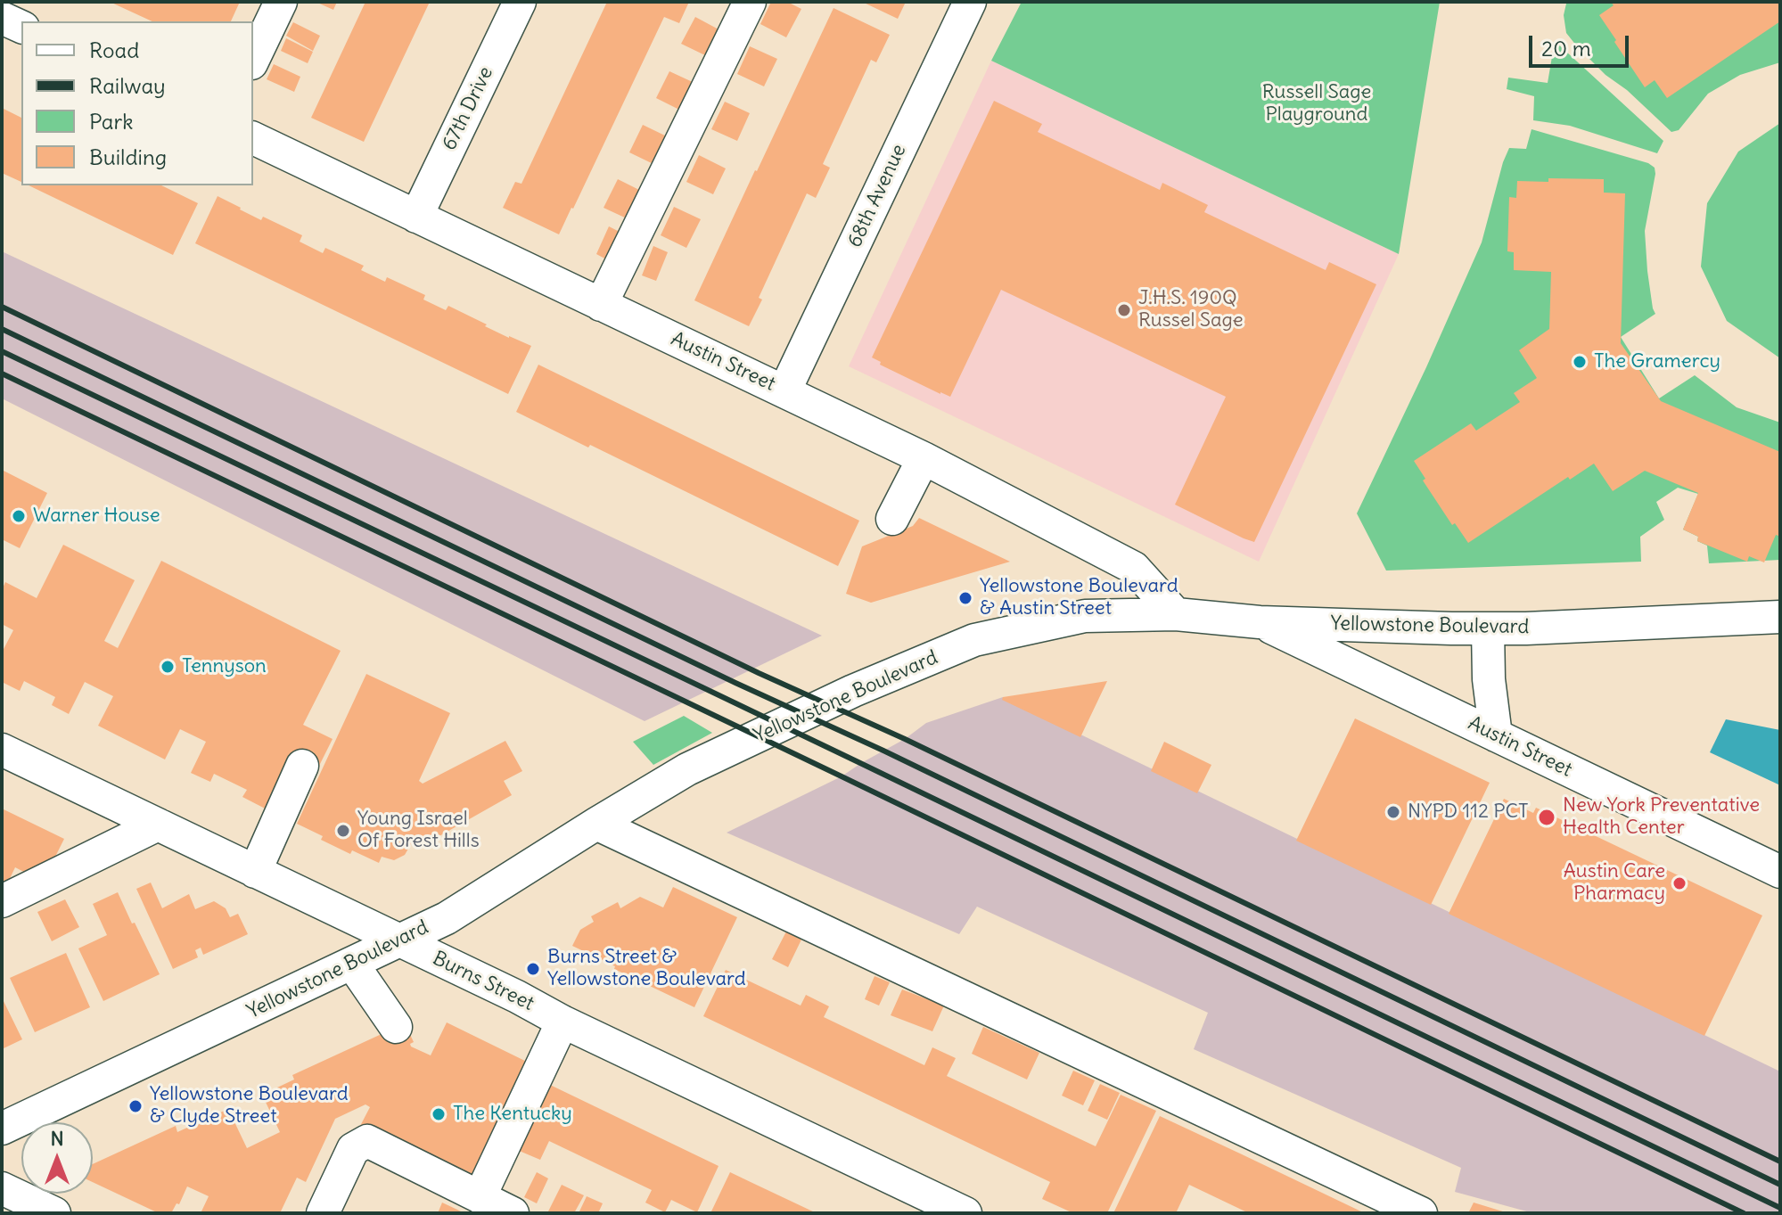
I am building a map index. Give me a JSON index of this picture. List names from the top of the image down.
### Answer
{
  "streets": {
    "street": [
      "67th Drive",
      "68th Avenue",
      "Austin Street",
      "Yellowstone Boulevard",
      "Burns Street"
    ]
  },
  "crossings": [
    ["67th Drive", "Austin Street"],
    ["68th Avenue", "Austin Street"],
    ["Austin Street", "Yellowstone Boulevard"],
    ["Yellowstone Boulevard", "Burns Street"]
  ],
  "parks": ["Russell Sage Playground"],
  "places": [
    "J.H.S. 190Q Russel Sage",
    "The Gramercy",
    "Warner House",
    "Yellowstone Boulevard & Austin Street",
    "Tennyson",
    "NYPD 112 PCT",
    "New York Preventative Health Center",
    "Young Israel Of Forest Hills",
    "Austin Care Pharmacy",
    "Burns Street & Yellowstone Boulevard",
    "Yellowstone Boulevard & Clyde Street",
    "The Kentucky"
  ],
  "legend": [
    "Road",
    "Railway",
    "Park",
    "Building"
  ],
  "scale_bar": "20 m",
  "north": "top"
}
